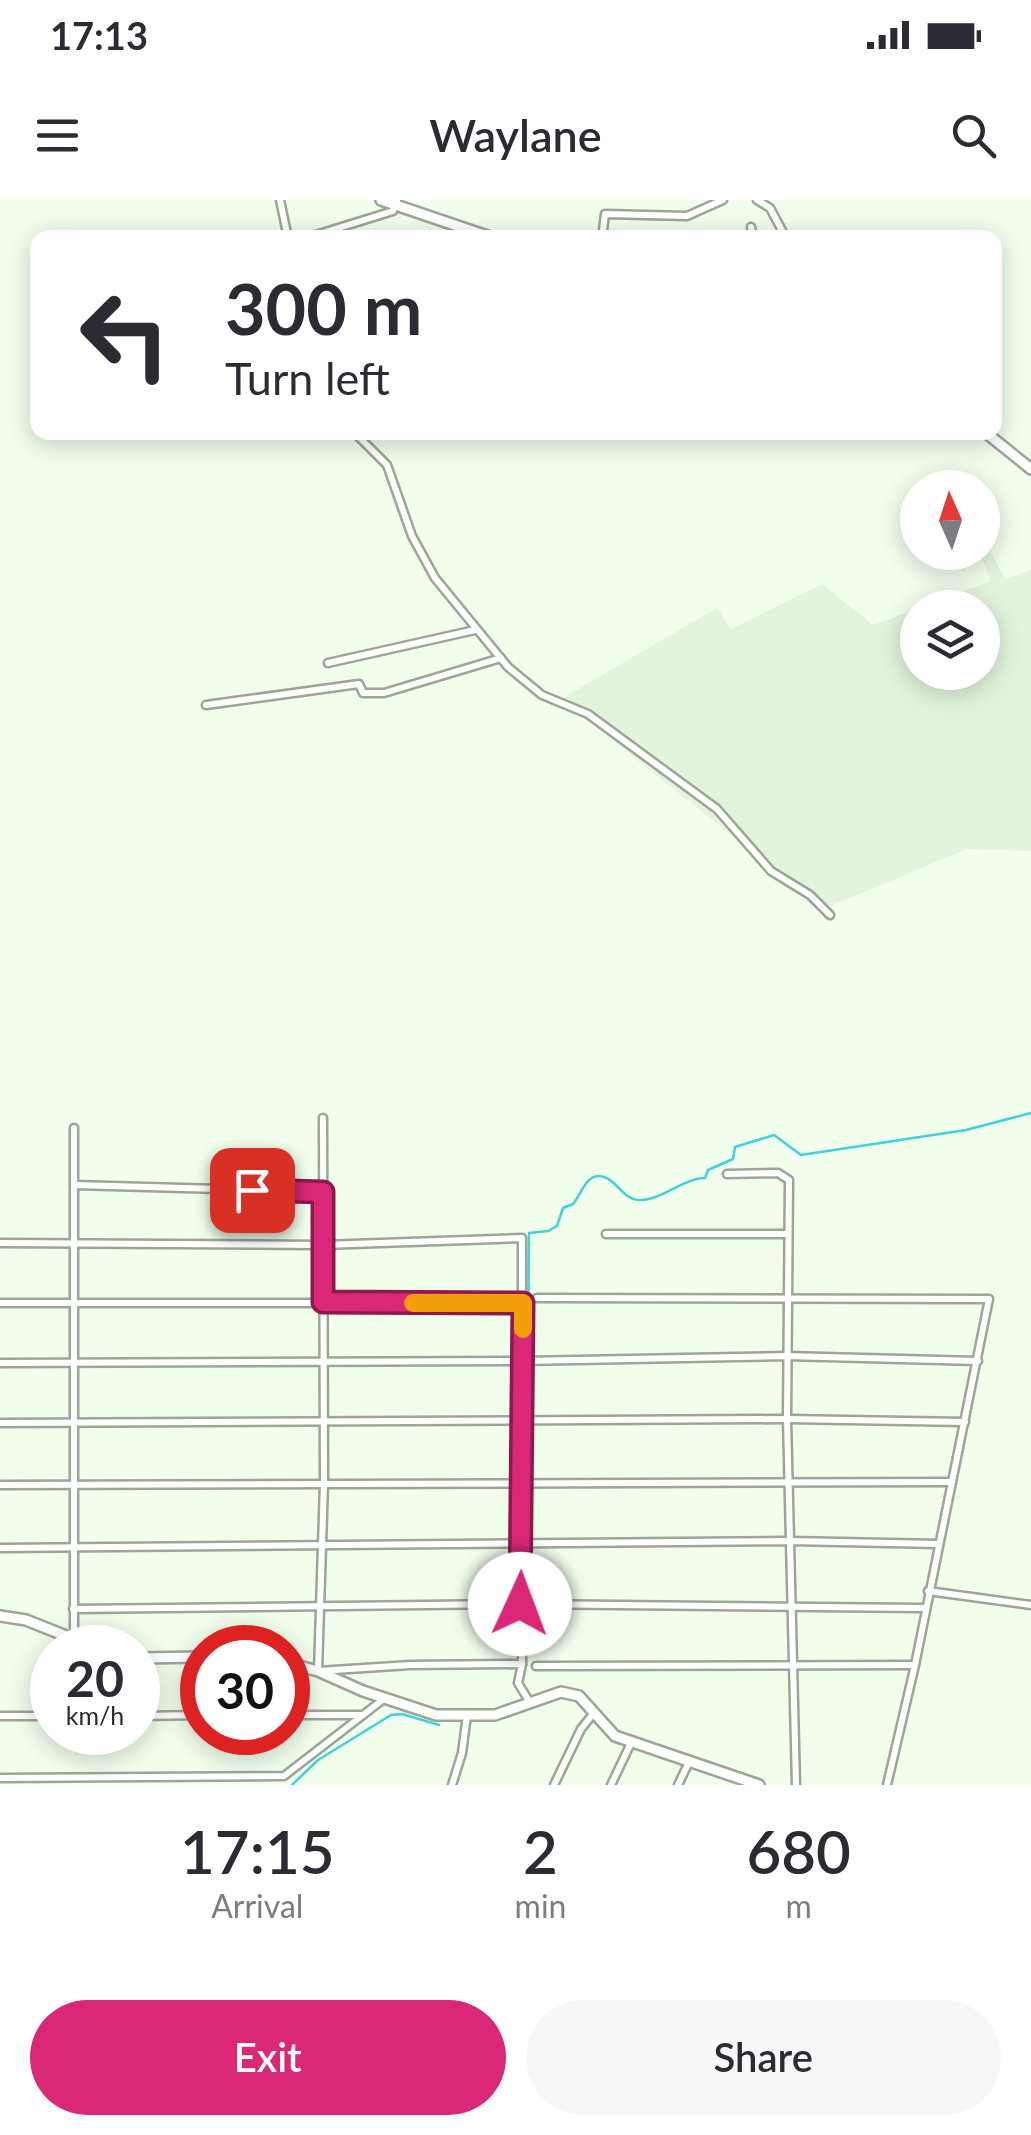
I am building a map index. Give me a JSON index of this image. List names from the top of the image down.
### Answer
{
  "north": "top",
  "page": {
    "status": "17:13",
    "header": "Waylane",
    "turn": ["300 m", "Turn left"],
    "speed": "20 km/h",
    "limit": "30",
    "eta": [
      "17:15",
      "Arrival",
      "2",
      "min",
      "680",
      "m"
    ],
    "buttons": ["Exit", "Share"]
  }
}
